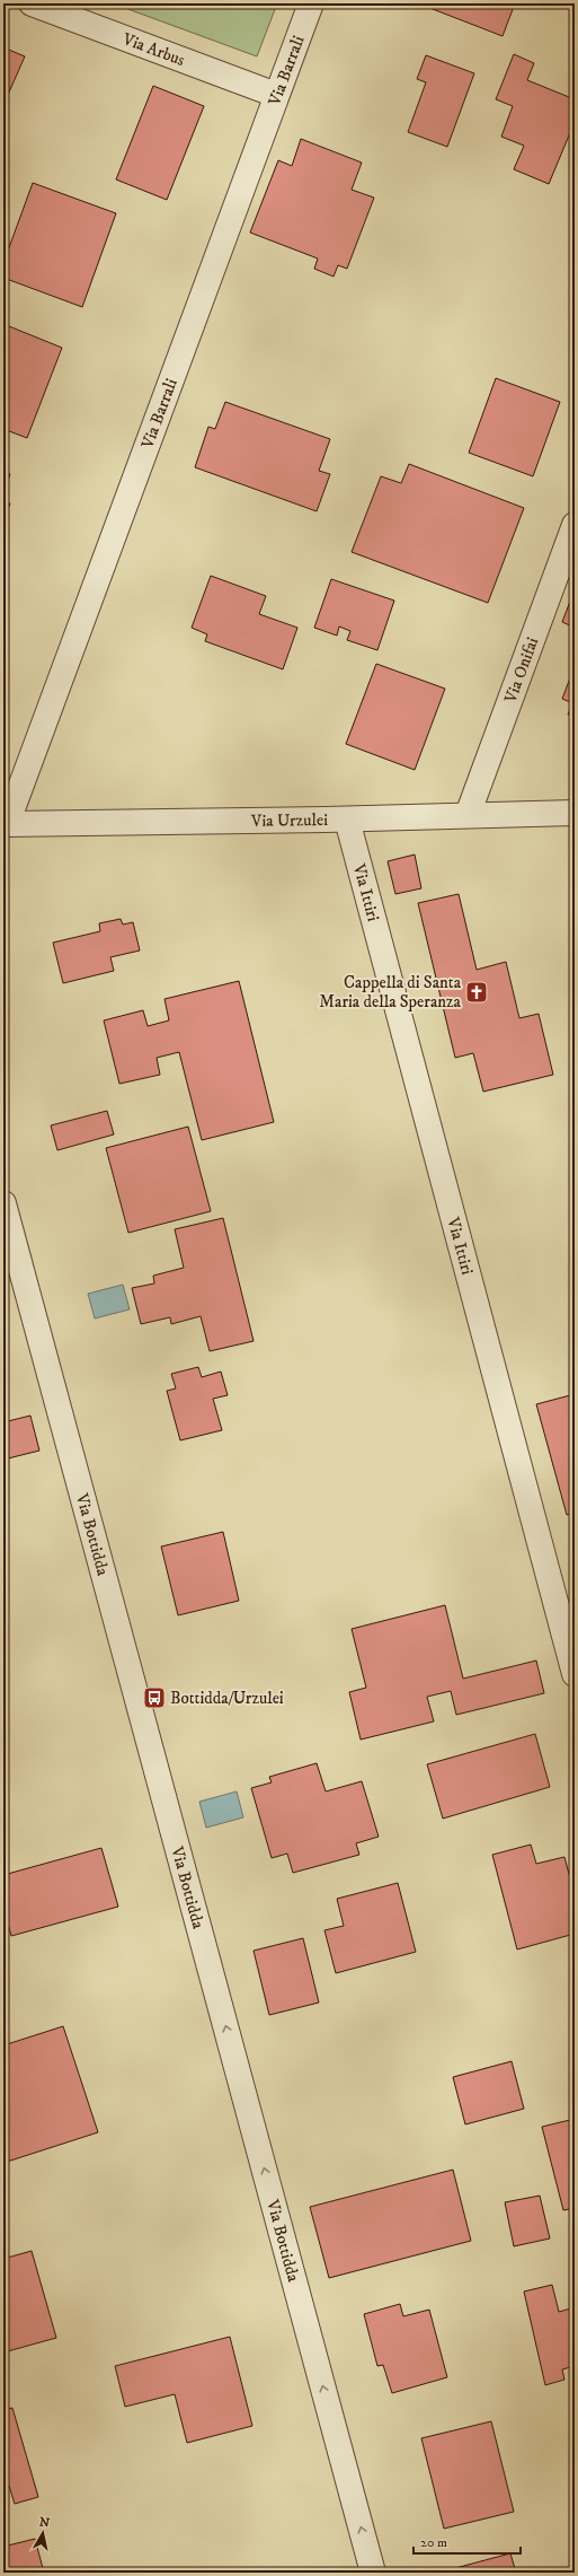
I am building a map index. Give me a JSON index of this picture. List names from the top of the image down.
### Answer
{
  "streets": {
    "street": [
      "Via Arbus",
      "Via Barrali",
      "Via Onifai",
      "Via Urzulei",
      "Via Ittiri",
      "Via Bottidda"
    ]
  },
  "crossings": [
    ["Via Arbus", "Via Barrali"],
    ["Via Barrali", "Via Urzulei"],
    ["Via Onifai", "Via Urzulei"],
    ["Via Urzulei", "Via Ittiri"]
  ],
  "one_way": ["Via Bottidda"],
  "places": {
    "church": ["Cappella di Santa Maria della Speranza"],
    "bus stop": ["Bottidda/Urzulei"]
  },
  "scale_bar": "20 m",
  "north": "top"
}
